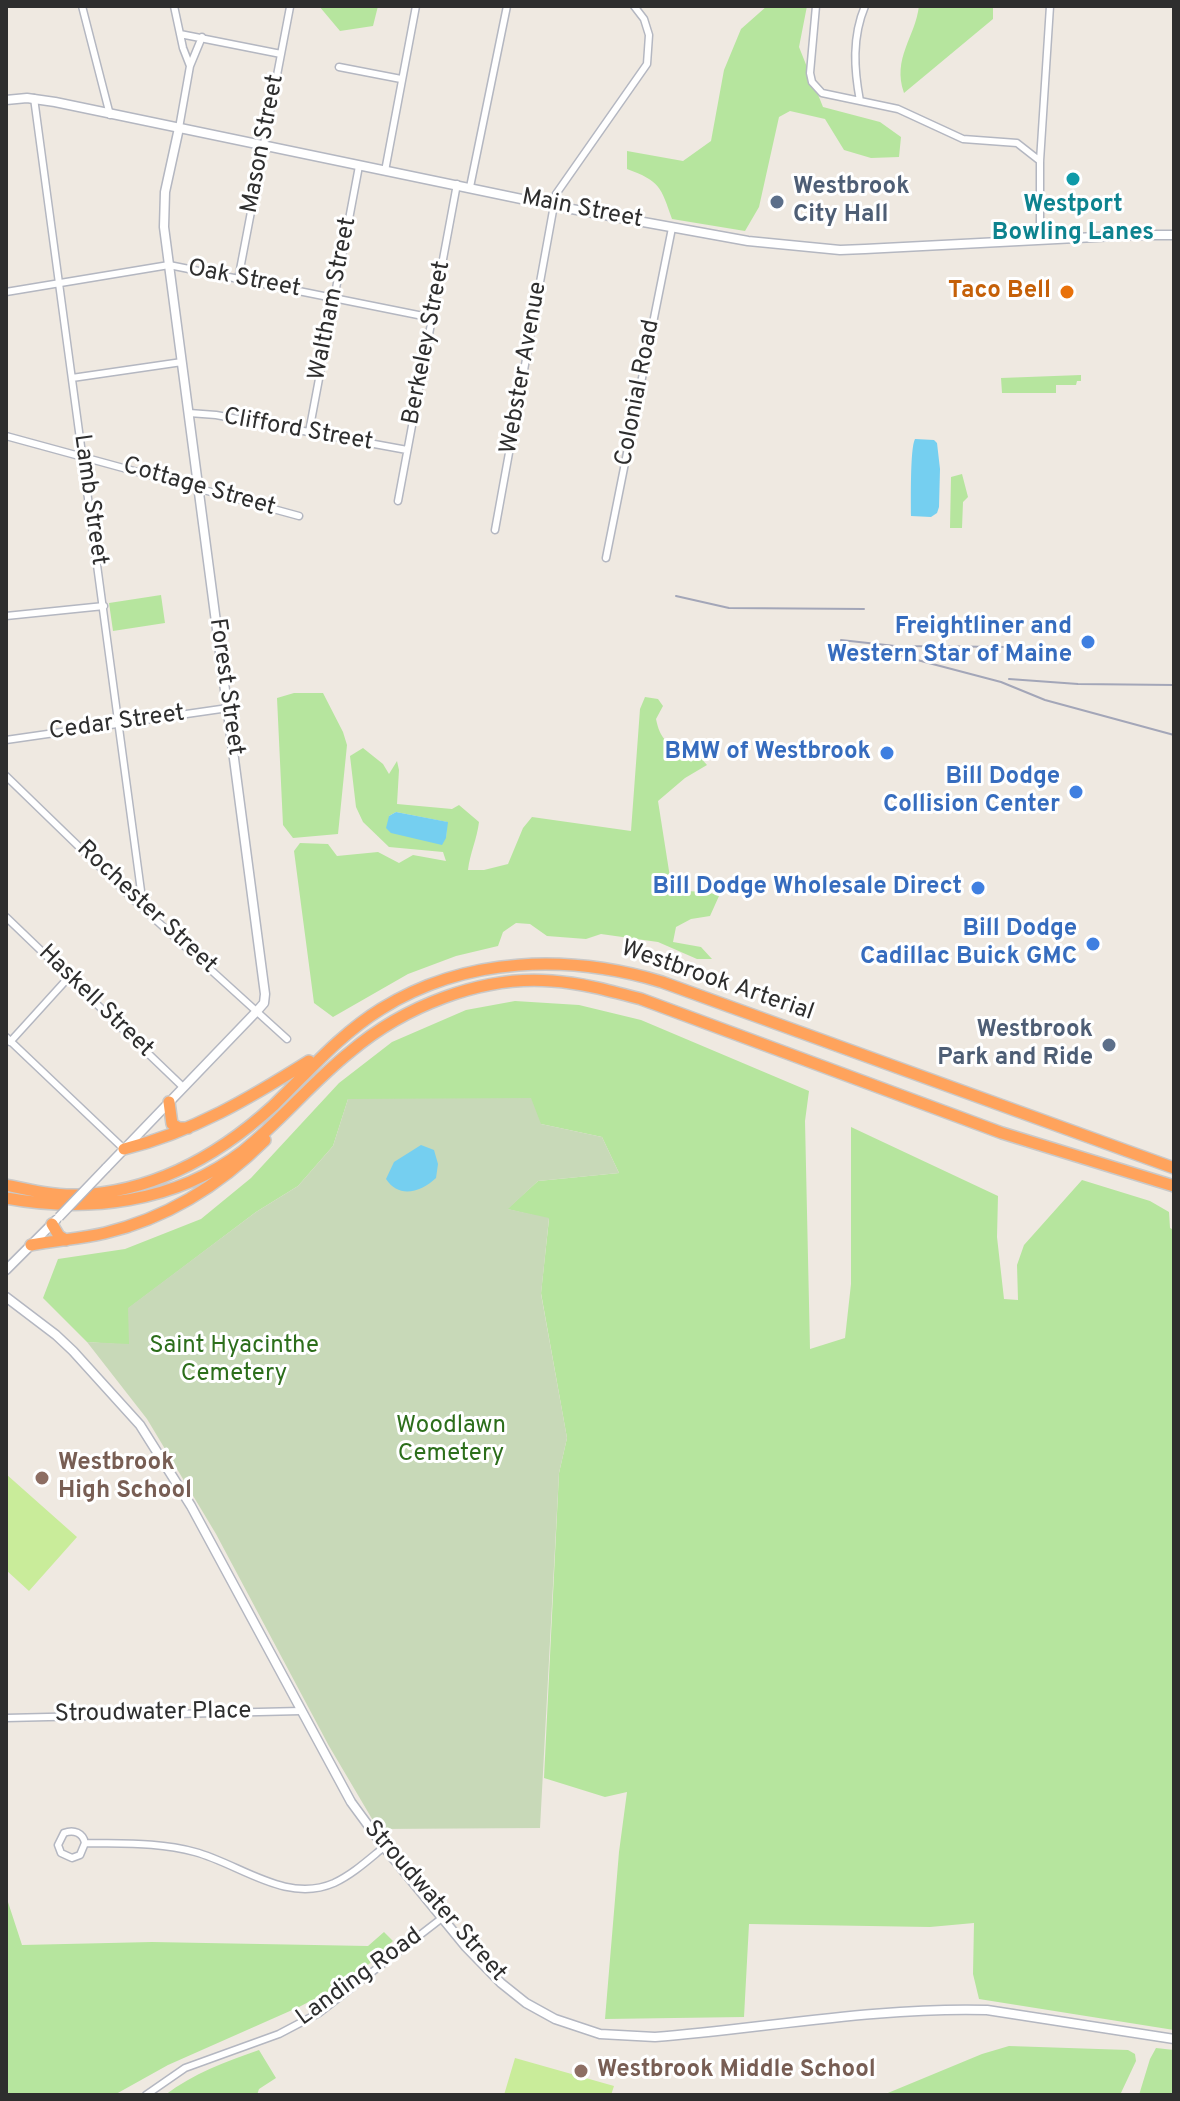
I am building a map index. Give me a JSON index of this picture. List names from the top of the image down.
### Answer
{
  "streets": {
    "highway": ["Westbrook Arterial"],
    "main road": ["Main Street", "Forest Street", "Stroudwater Street"],
    "street": [
      "Mason Street",
      "Oak Street",
      "Waltham Street",
      "Berkeley Street",
      "Webster Avenue",
      "Colonial Road",
      "Clifford Street",
      "Cottage Street",
      "Lamb Street",
      "Cedar Street",
      "Rochester Street",
      "Haskell Street",
      "Stroudwater Place",
      "Landing Road"
    ]
  },
  "crossings": [
    ["Mason Street", "Main Street"],
    ["Mason Street", "Oak Street"],
    ["Main Street", "Waltham Street"],
    ["Main Street", "Berkeley Street"],
    ["Main Street", "Webster Avenue"],
    ["Main Street", "Colonial Road"],
    ["Main Street", "Lamb Street"],
    ["Main Street", "Forest Street"],
    ["Oak Street", "Waltham Street"],
    ["Oak Street", "Berkeley Street"],
    ["Oak Street", "Lamb Street"],
    ["Oak Street", "Forest Street"],
    ["Waltham Street", "Clifford Street"],
    ["Berkeley Street", "Clifford Street"],
    ["Clifford Street", "Forest Street"],
    ["Cottage Street", "Lamb Street"],
    ["Cottage Street", "Forest Street"],
    ["Lamb Street", "Cedar Street"],
    ["Lamb Street", "Rochester Street"],
    ["Forest Street", "Cedar Street"],
    ["Forest Street", "Rochester Street"],
    ["Stroudwater Place", "Stroudwater Street"],
    ["Stroudwater Street", "Landing Road"]
  ],
  "parks": ["Saint Hyacinthe Cemetery", "Woodlawn Cemetery"],
  "places": [
    "Westport Bowling Lanes",
    "Westbrook City Hall",
    "Taco Bell",
    "Freightliner and Western Star of Maine",
    "BMW of Westbrook",
    "Bill Dodge Collision Center",
    "Bill Dodge Wholesale Direct",
    "Bill Dodge Cadillac Buick GMC",
    "Westbrook Park and Ride",
    "Westbrook High School",
    "Westbrook Middle School"
  ]
}
